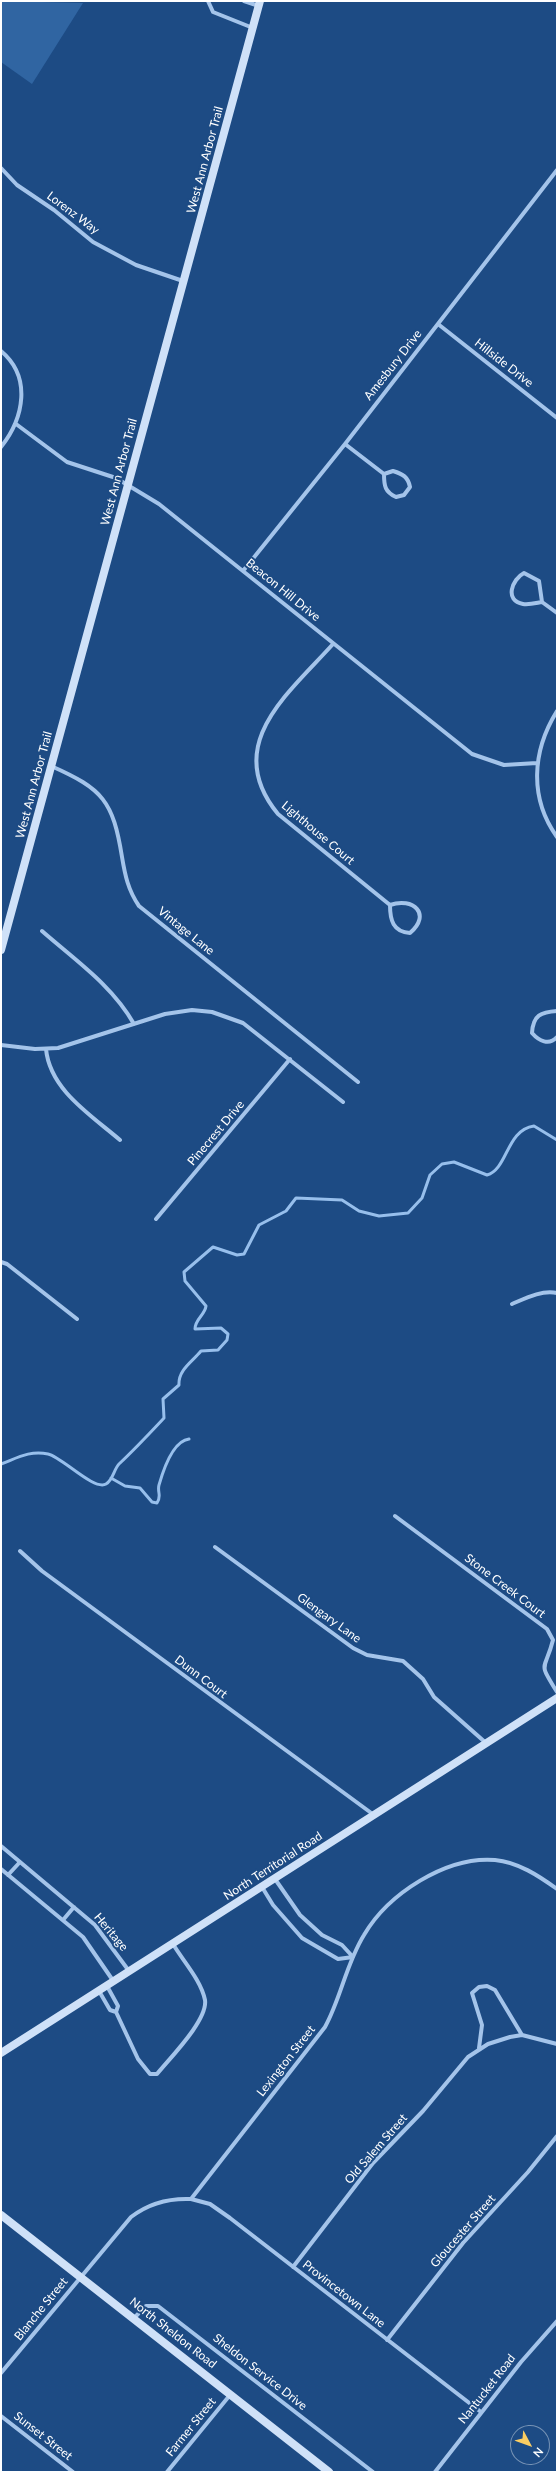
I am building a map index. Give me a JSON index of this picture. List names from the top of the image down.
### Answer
{
  "streets": {
    "main road": ["West Ann Arbor Trail", "North Territorial Road", "North Sheldon Road"],
    "street": [
      "Lorenz Way",
      "Hillside Drive",
      "Amesbury Drive",
      "Beacon Hill Drive",
      "Lighthouse Court",
      "Vintage Lane",
      "Pinecrest Drive",
      "Stone Creek Court",
      "Glengary Lane",
      "Dunn Court",
      "Heritage",
      "Lexington Street",
      "Old Salem Street",
      "Gloucester Street",
      "Provincetown Lane",
      "Blanche Street",
      "Sheldon Service Drive",
      "Nantucket Road",
      "Farmer Street",
      "Sunset Street"
    ]
  },
  "crossings": [
    ["West Ann Arbor Trail", "Lorenz Way"],
    ["West Ann Arbor Trail", "Beacon Hill Drive"],
    ["West Ann Arbor Trail", "Vintage Lane"],
    ["Hillside Drive", "Amesbury Drive"],
    ["Amesbury Drive", "Beacon Hill Drive"],
    ["Beacon Hill Drive", "Lighthouse Court"],
    ["Glengary Lane", "North Territorial Road"],
    ["Dunn Court", "North Territorial Road"],
    ["North Territorial Road", "Heritage"],
    ["Lexington Street", "Provincetown Lane"],
    ["Old Salem Street", "Provincetown Lane"],
    ["Gloucester Street", "Provincetown Lane"],
    ["Provincetown Lane", "Nantucket Road"],
    ["Blanche Street", "North Sheldon Road"],
    ["North Sheldon Road", "Sheldon Service Drive"],
    ["North Sheldon Road", "Farmer Street"]
  ],
  "north": "bottom right"
}
